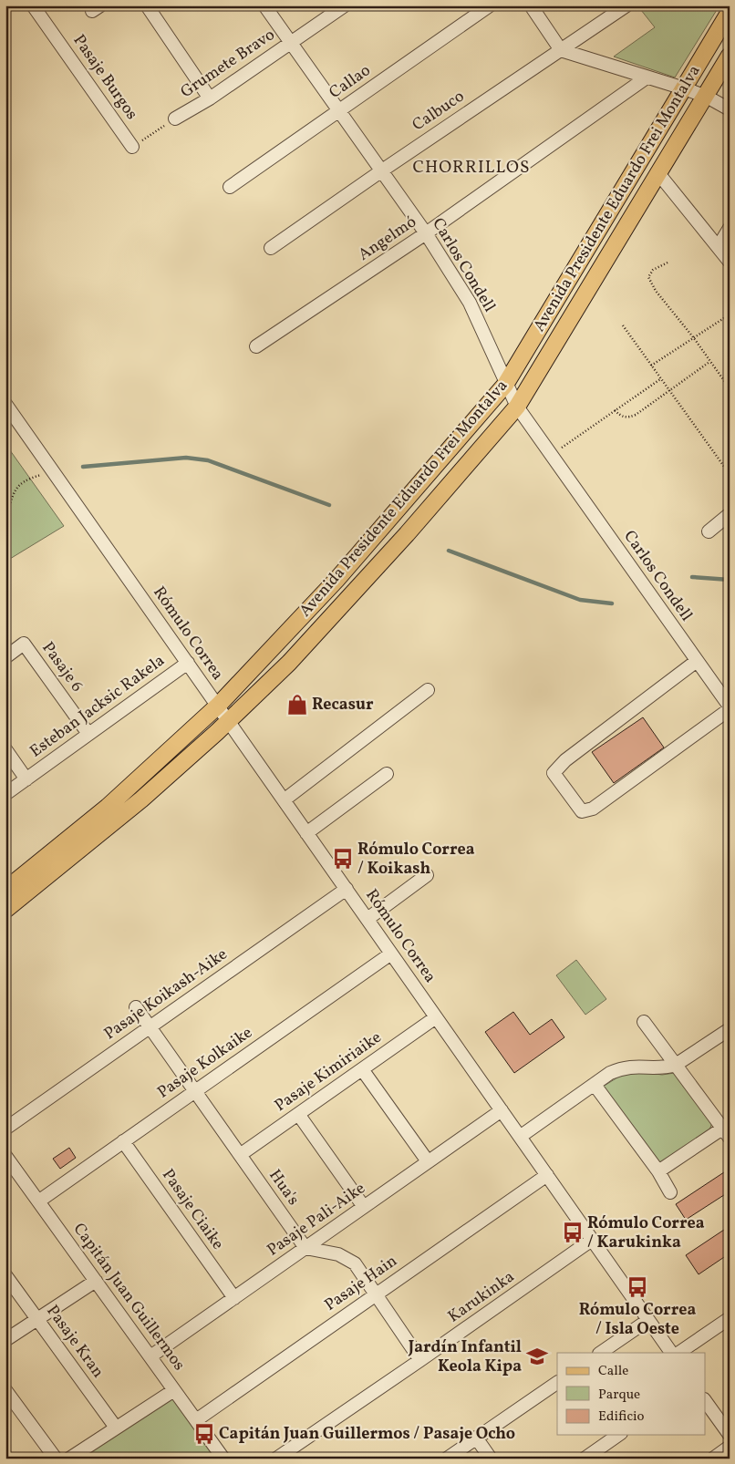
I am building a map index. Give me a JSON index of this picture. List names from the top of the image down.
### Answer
{
  "streets": {
    "main road": ["Avenida Presidente Eduardo Frei Montalva"],
    "street": [
      "Grumete Bravo",
      "Pasaje Burgos",
      "Callao",
      "Calbuco",
      "Angelmó",
      "Carlos Condell",
      "Rómulo Correa",
      "Pasaje 6",
      "Esteban Jacksic Rakela",
      "Pasaje Koikash-Aike",
      "Pasaje Kolkaike",
      "Pasaje Kimiriaike",
      "Hua's",
      "Pasaje Ciaike",
      "Pasaje Pali-Aike",
      "Pasaje Hain",
      "Capitán Juan Guillermos",
      "Karukinka",
      "Pasaje Kran"
    ]
  },
  "crossings": [
    ["Grumete Bravo", "Carlos Condell"],
    ["Callao", "Carlos Condell"],
    ["Calbuco", "Carlos Condell"],
    ["Avenida Presidente Eduardo Frei Montalva", "Carlos Condell"],
    ["Avenida Presidente Eduardo Frei Montalva", "Rómulo Correa"],
    ["Angelmó", "Carlos Condell"],
    ["Rómulo Correa", "Esteban Jacksic Rakela"],
    ["Rómulo Correa", "Pasaje Koikash-Aike"],
    ["Rómulo Correa", "Pasaje Kolkaike"],
    ["Rómulo Correa", "Pasaje Kimiriaike"],
    ["Rómulo Correa", "Pasaje Pali-Aike"],
    ["Rómulo Correa", "Pasaje Hain"],
    ["Rómulo Correa", "Karukinka"],
    ["Pasaje 6", "Esteban Jacksic Rakela"],
    ["Pasaje Koikash-Aike", "Hua's"],
    ["Pasaje Kolkaike", "Hua's"],
    ["Pasaje Kolkaike", "Pasaje Ciaike"],
    ["Pasaje Kolkaike", "Capitán Juan Guillermos"],
    ["Pasaje Kimiriaike", "Hua's"],
    ["Hua's", "Pasaje Pali-Aike"],
    ["Pasaje Ciaike", "Pasaje Pali-Aike"],
    ["Pasaje Pali-Aike", "Capitán Juan Guillermos"],
    ["Pasaje Hain", "Capitán Juan Guillermos"]
  ],
  "districts": ["CHORRILLOS"],
  "places": {
    "shop": ["Recasur"],
    "bus stop": [
      "Rómulo Correa / Koikash",
      "Rómulo Correa / Karukinka",
      "Rómulo Correa / Isla Oeste",
      "Capitán Juan Guillermos / Pasaje Ocho"
    ],
    "school or university": ["Jardín Infantil Keola Kipa"]
  },
  "legend": ["Calle", "Parque", "Edificio"]
}
